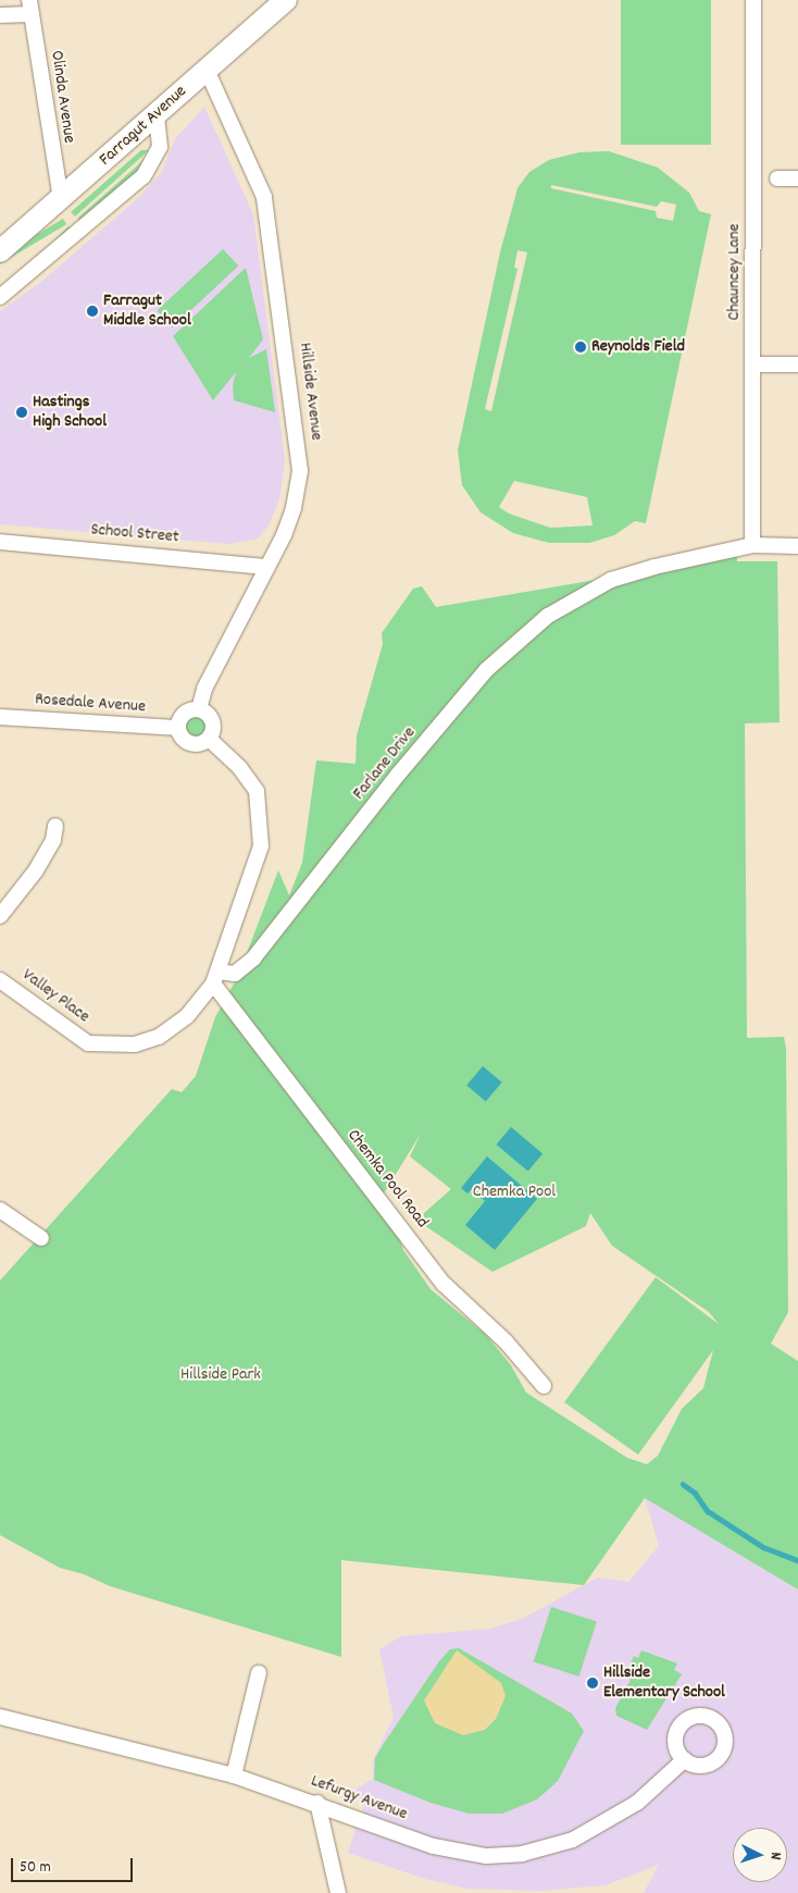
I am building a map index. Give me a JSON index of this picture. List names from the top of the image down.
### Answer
{
  "streets": {
    "main road": ["Farragut Avenue"],
    "street": [
      "Olinda Avenue",
      "Chauncey Lane",
      "Hillside Avenue",
      "School Street",
      "Rosedale Avenue",
      "Farlane Drive",
      "Valley Place",
      "Chemka Pool Road",
      "Lefurgy Avenue"
    ]
  },
  "crossings": [
    ["Olinda Avenue", "Farragut Avenue"],
    ["Farragut Avenue", "Hillside Avenue"],
    ["Chauncey Lane", "Farlane Drive"],
    ["Hillside Avenue", "School Street"],
    ["Hillside Avenue", "Rosedale Avenue"],
    ["Farlane Drive", "Valley Place"],
    ["Farlane Drive", "Chemka Pool Road"],
    ["Valley Place", "Chemka Pool Road"]
  ],
  "parks": ["Chemka Pool", "Hillside Park"],
  "places": [
    "Farragut Middle School",
    "Reynolds Field",
    "Hastings High School",
    "Hillside Elementary School"
  ],
  "scale_bar": "50 m",
  "north": "right"
}
